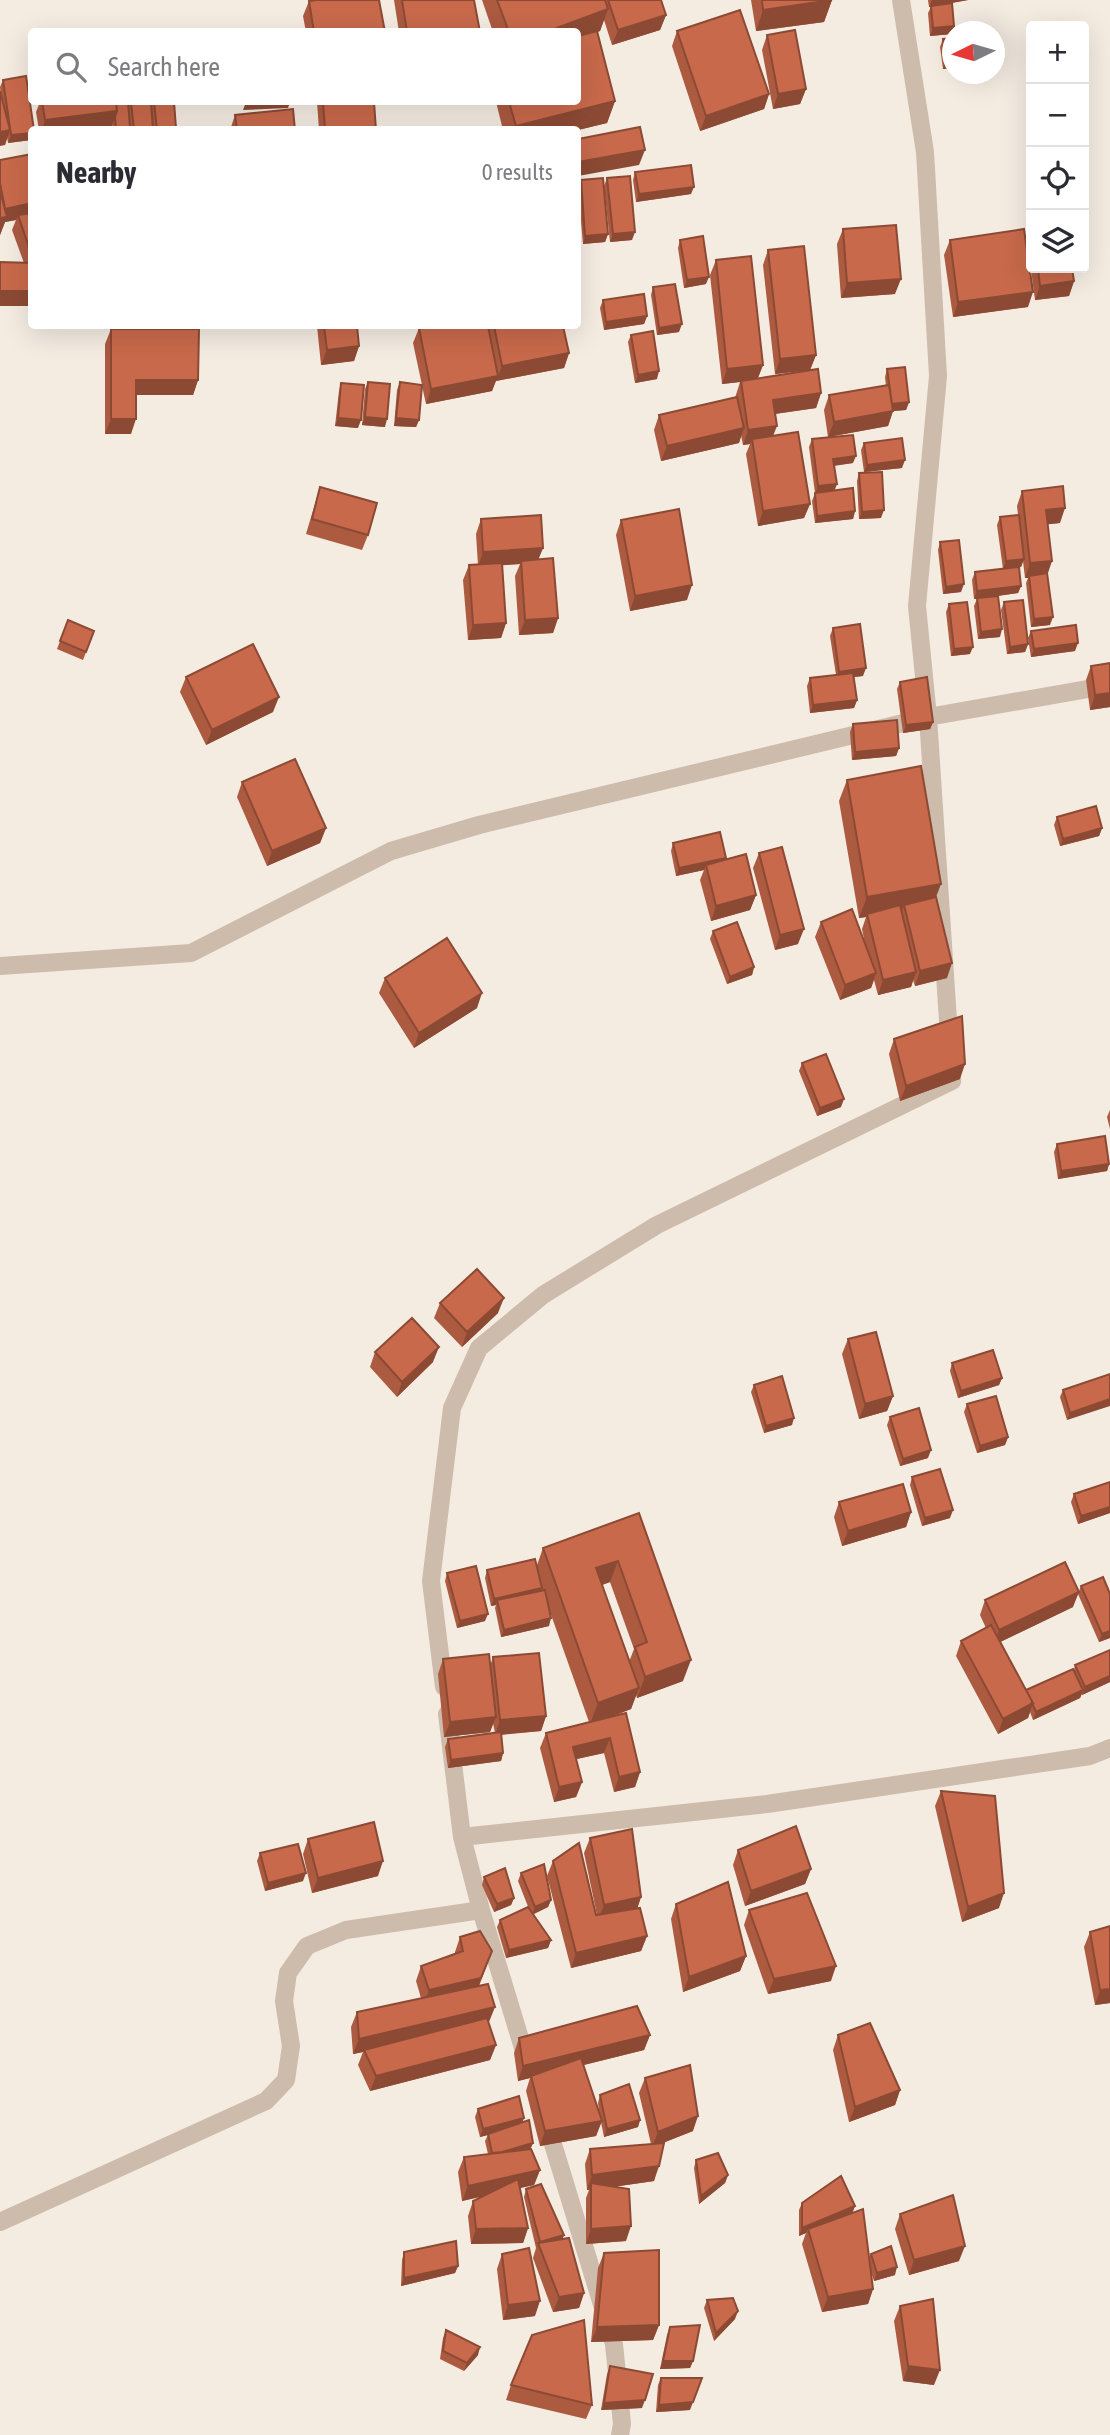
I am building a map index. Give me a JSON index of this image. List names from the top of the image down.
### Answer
{
  "north": "left",
  "page": {
    "map_buttons": ["+", "−"],
    "search": "Search here",
    "heading": ["Nearby", "0 results"]
  }
}
